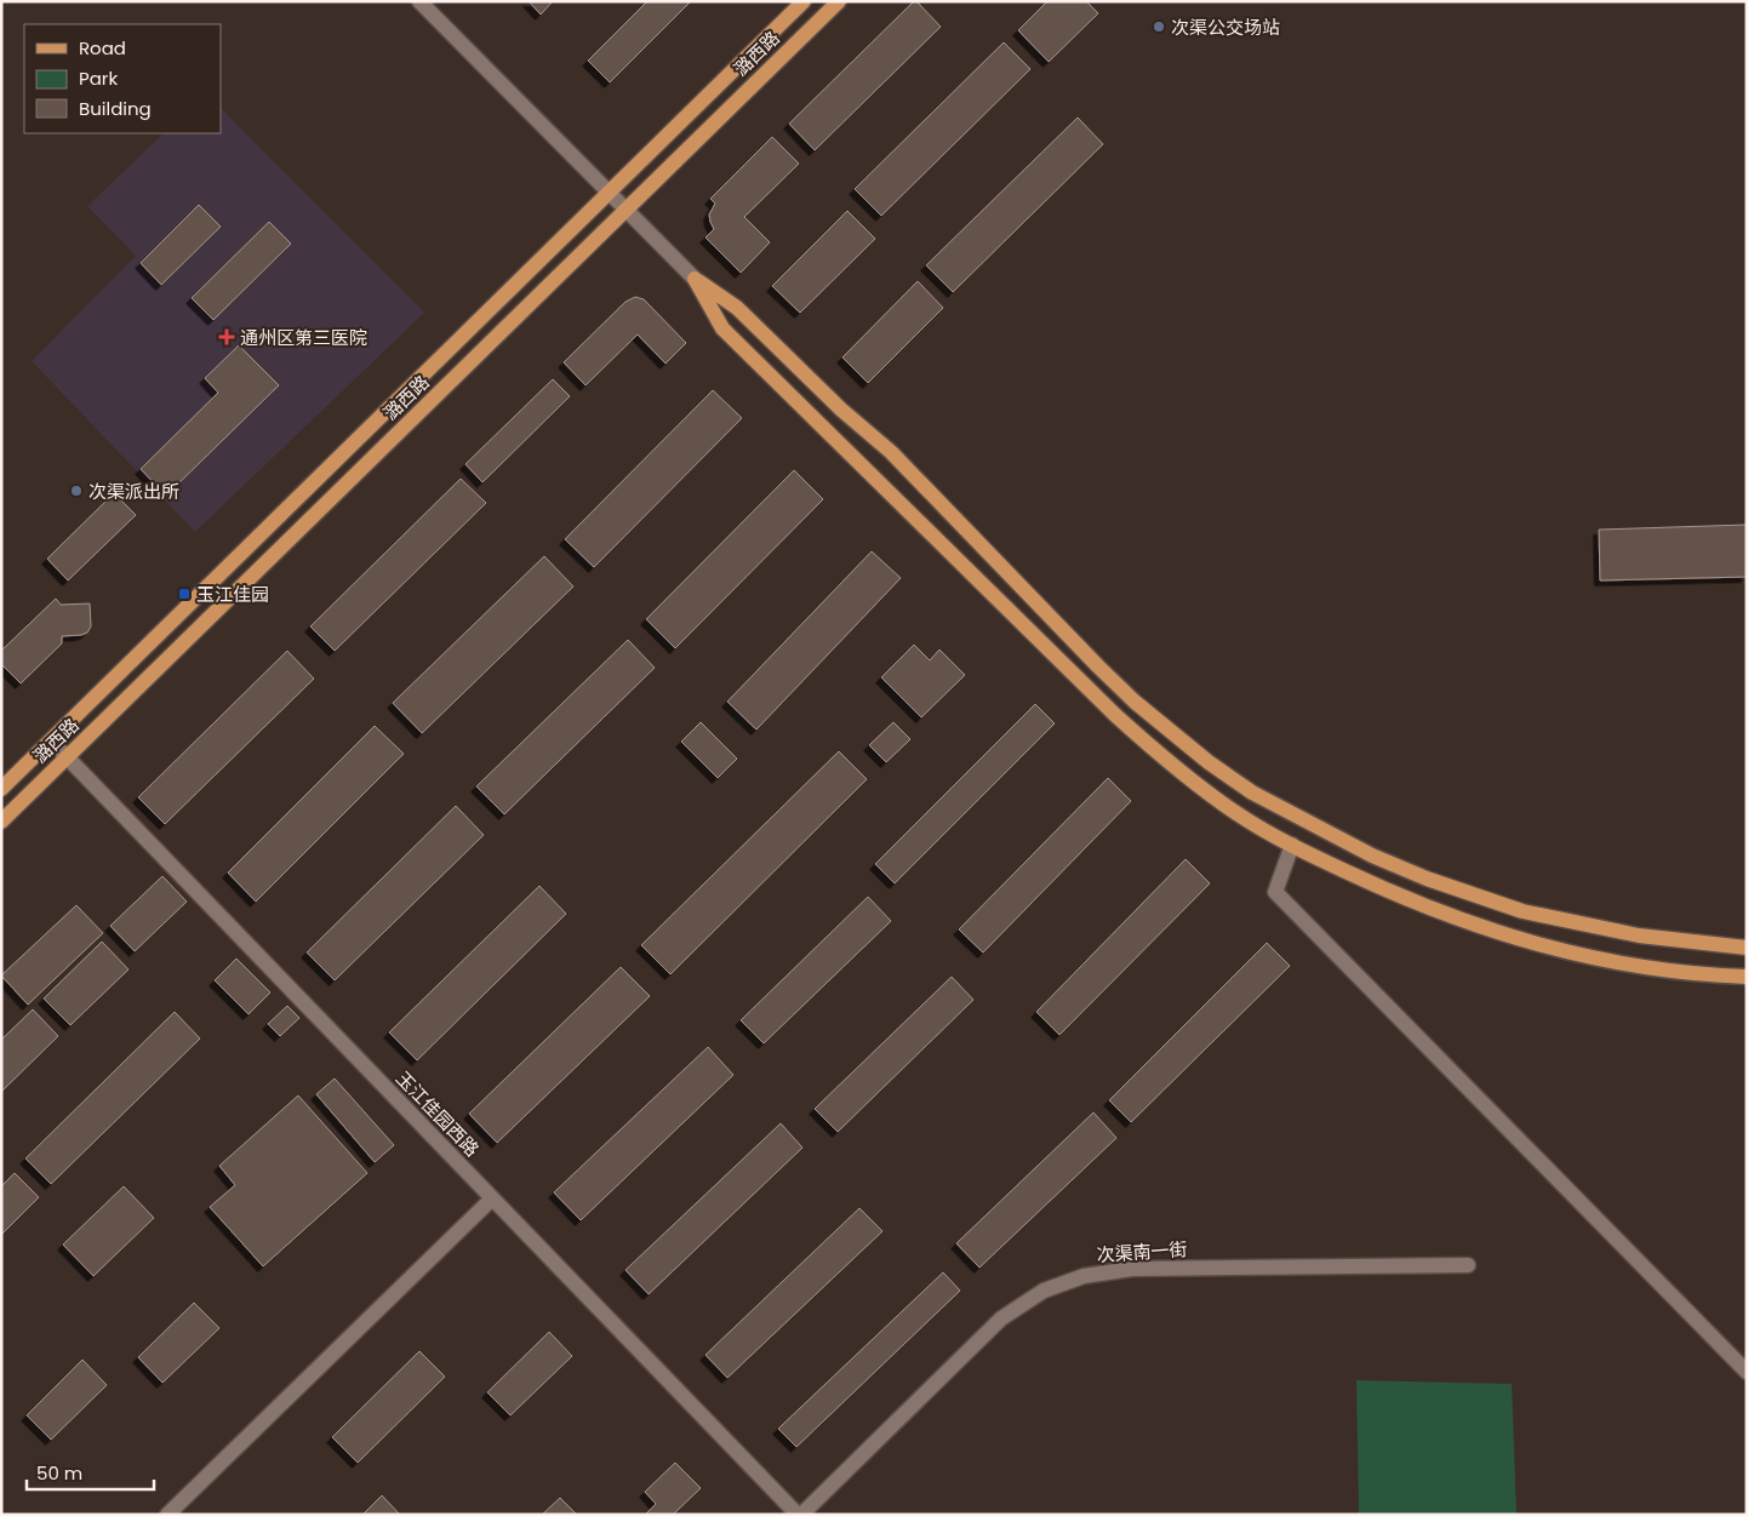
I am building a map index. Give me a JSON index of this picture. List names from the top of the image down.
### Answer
{
  "streets": {
    "main road": ["潞西路"],
    "street": ["玉江佳园西路", "次渠南一街"]
  },
  "crossings": [
    ["潞西路", "玉江佳园西路"],
    ["玉江佳园西路", "次渠南一街"]
  ],
  "places": {
    "other": ["次渠公交场站", "次渠派出所"],
    "health": ["通州区第三医院"],
    "transit": ["玉江佳园"]
  },
  "legend": ["Road", "Park", "Building"],
  "scale_bar": "50 m"
}
